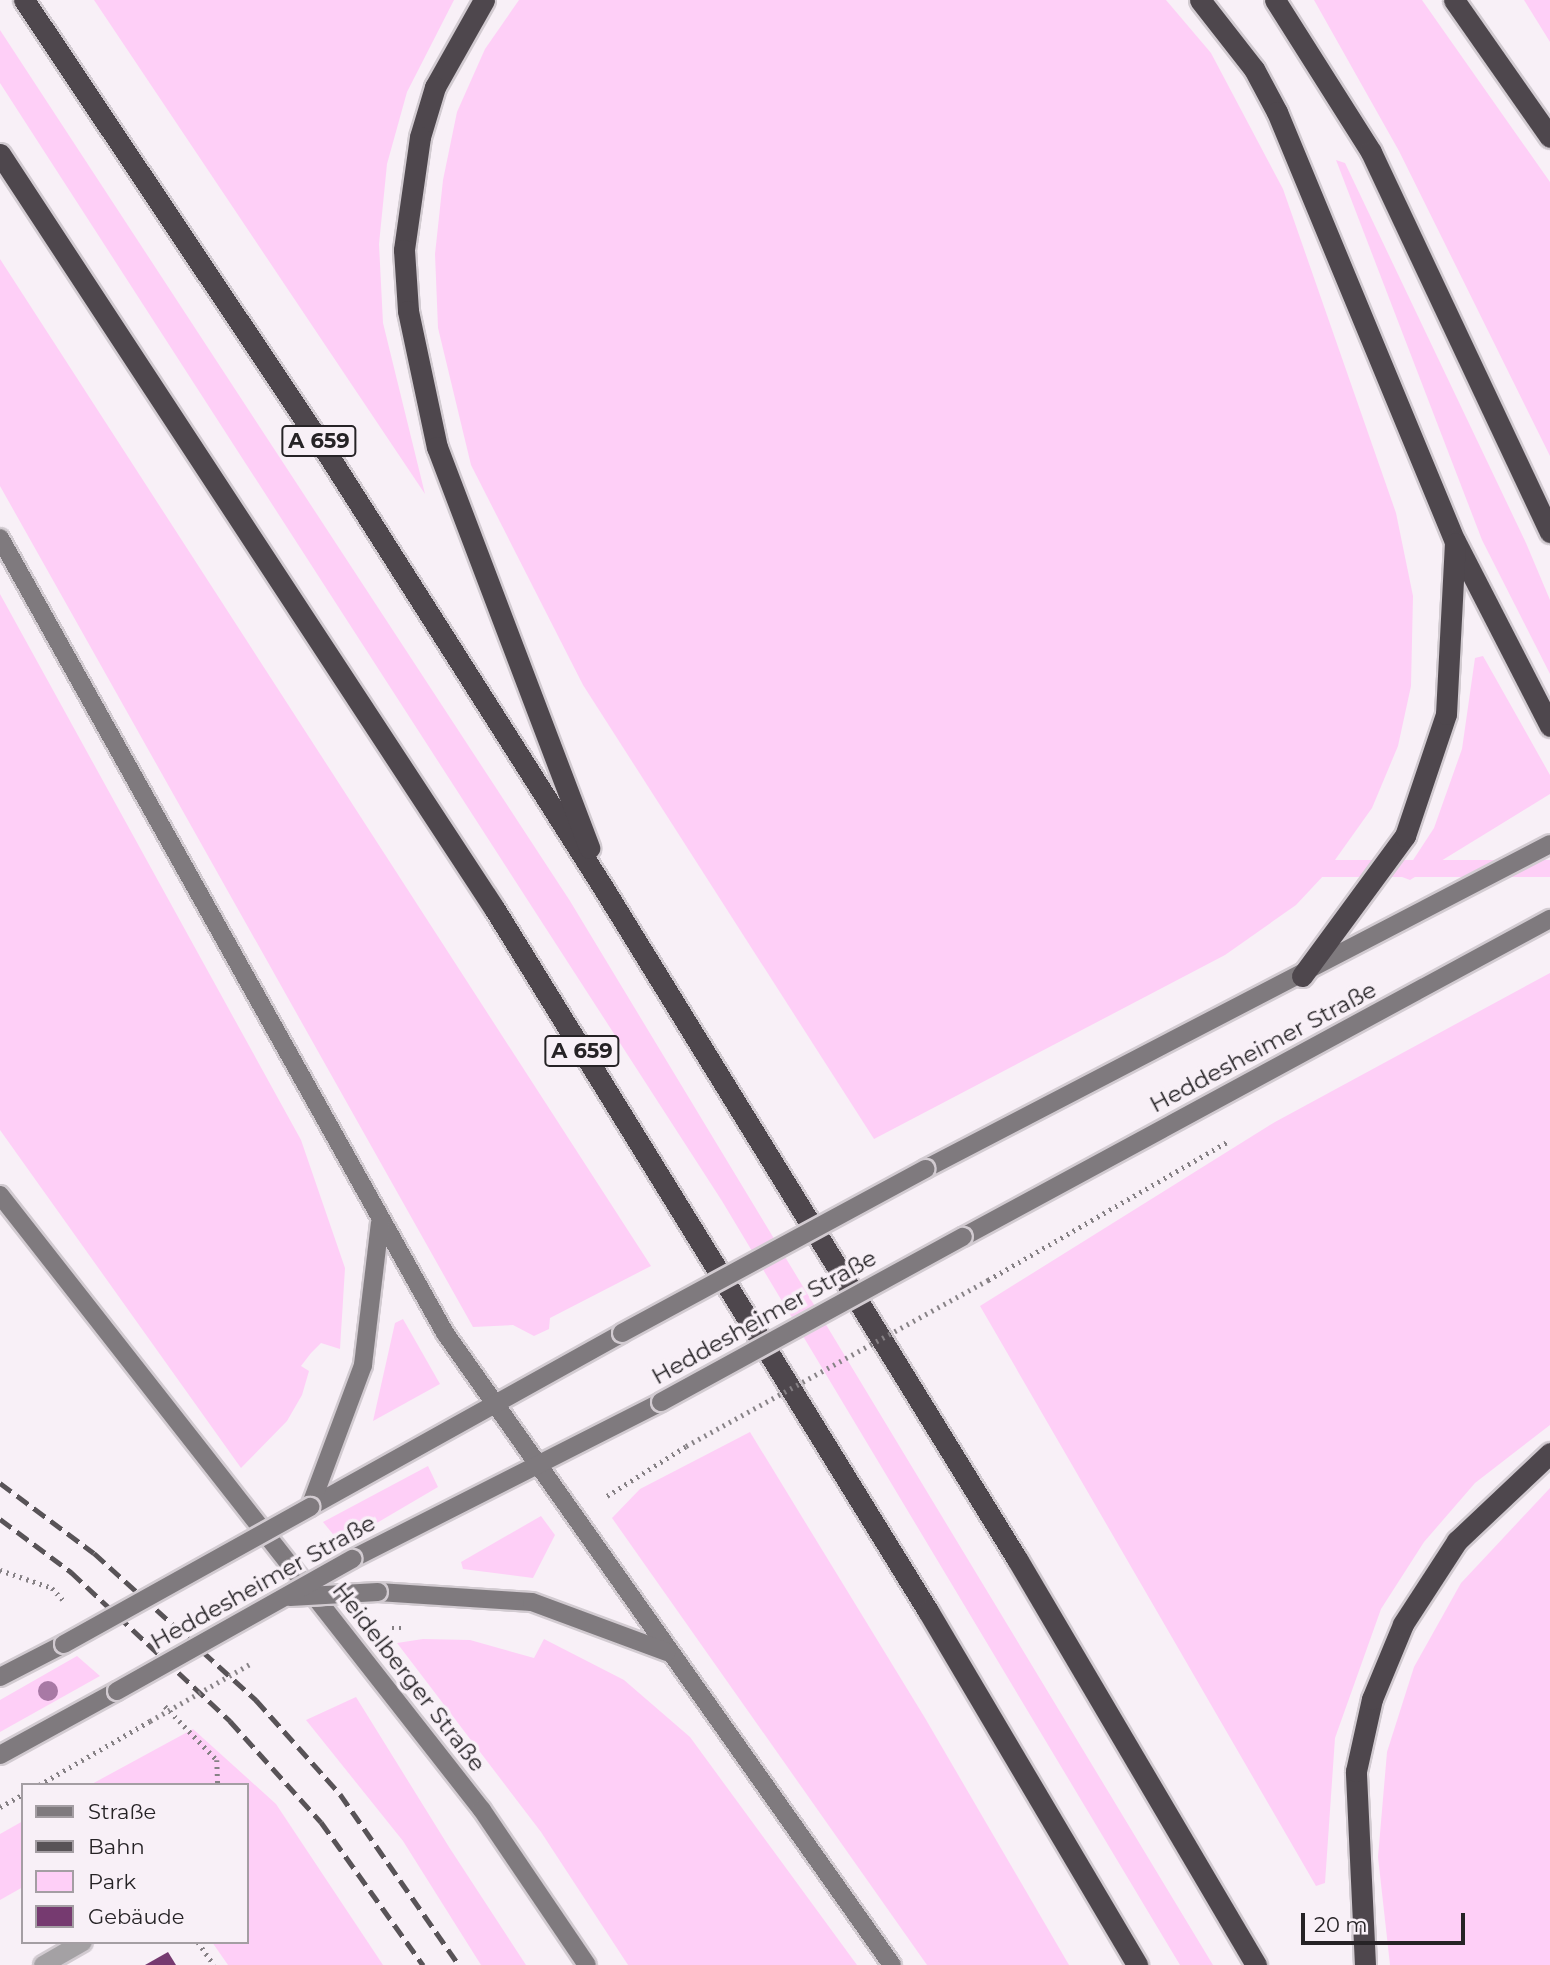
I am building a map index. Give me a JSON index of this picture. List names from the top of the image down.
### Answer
{
  "streets": {
    "highway": ["A 659"],
    "main road": ["Heddesheimer Straße", "Heidelberger Straße"]
  },
  "legend": [
    "Straße",
    "Bahn",
    "Park",
    "Gebäude"
  ],
  "scale_bar": "20 m"
}
